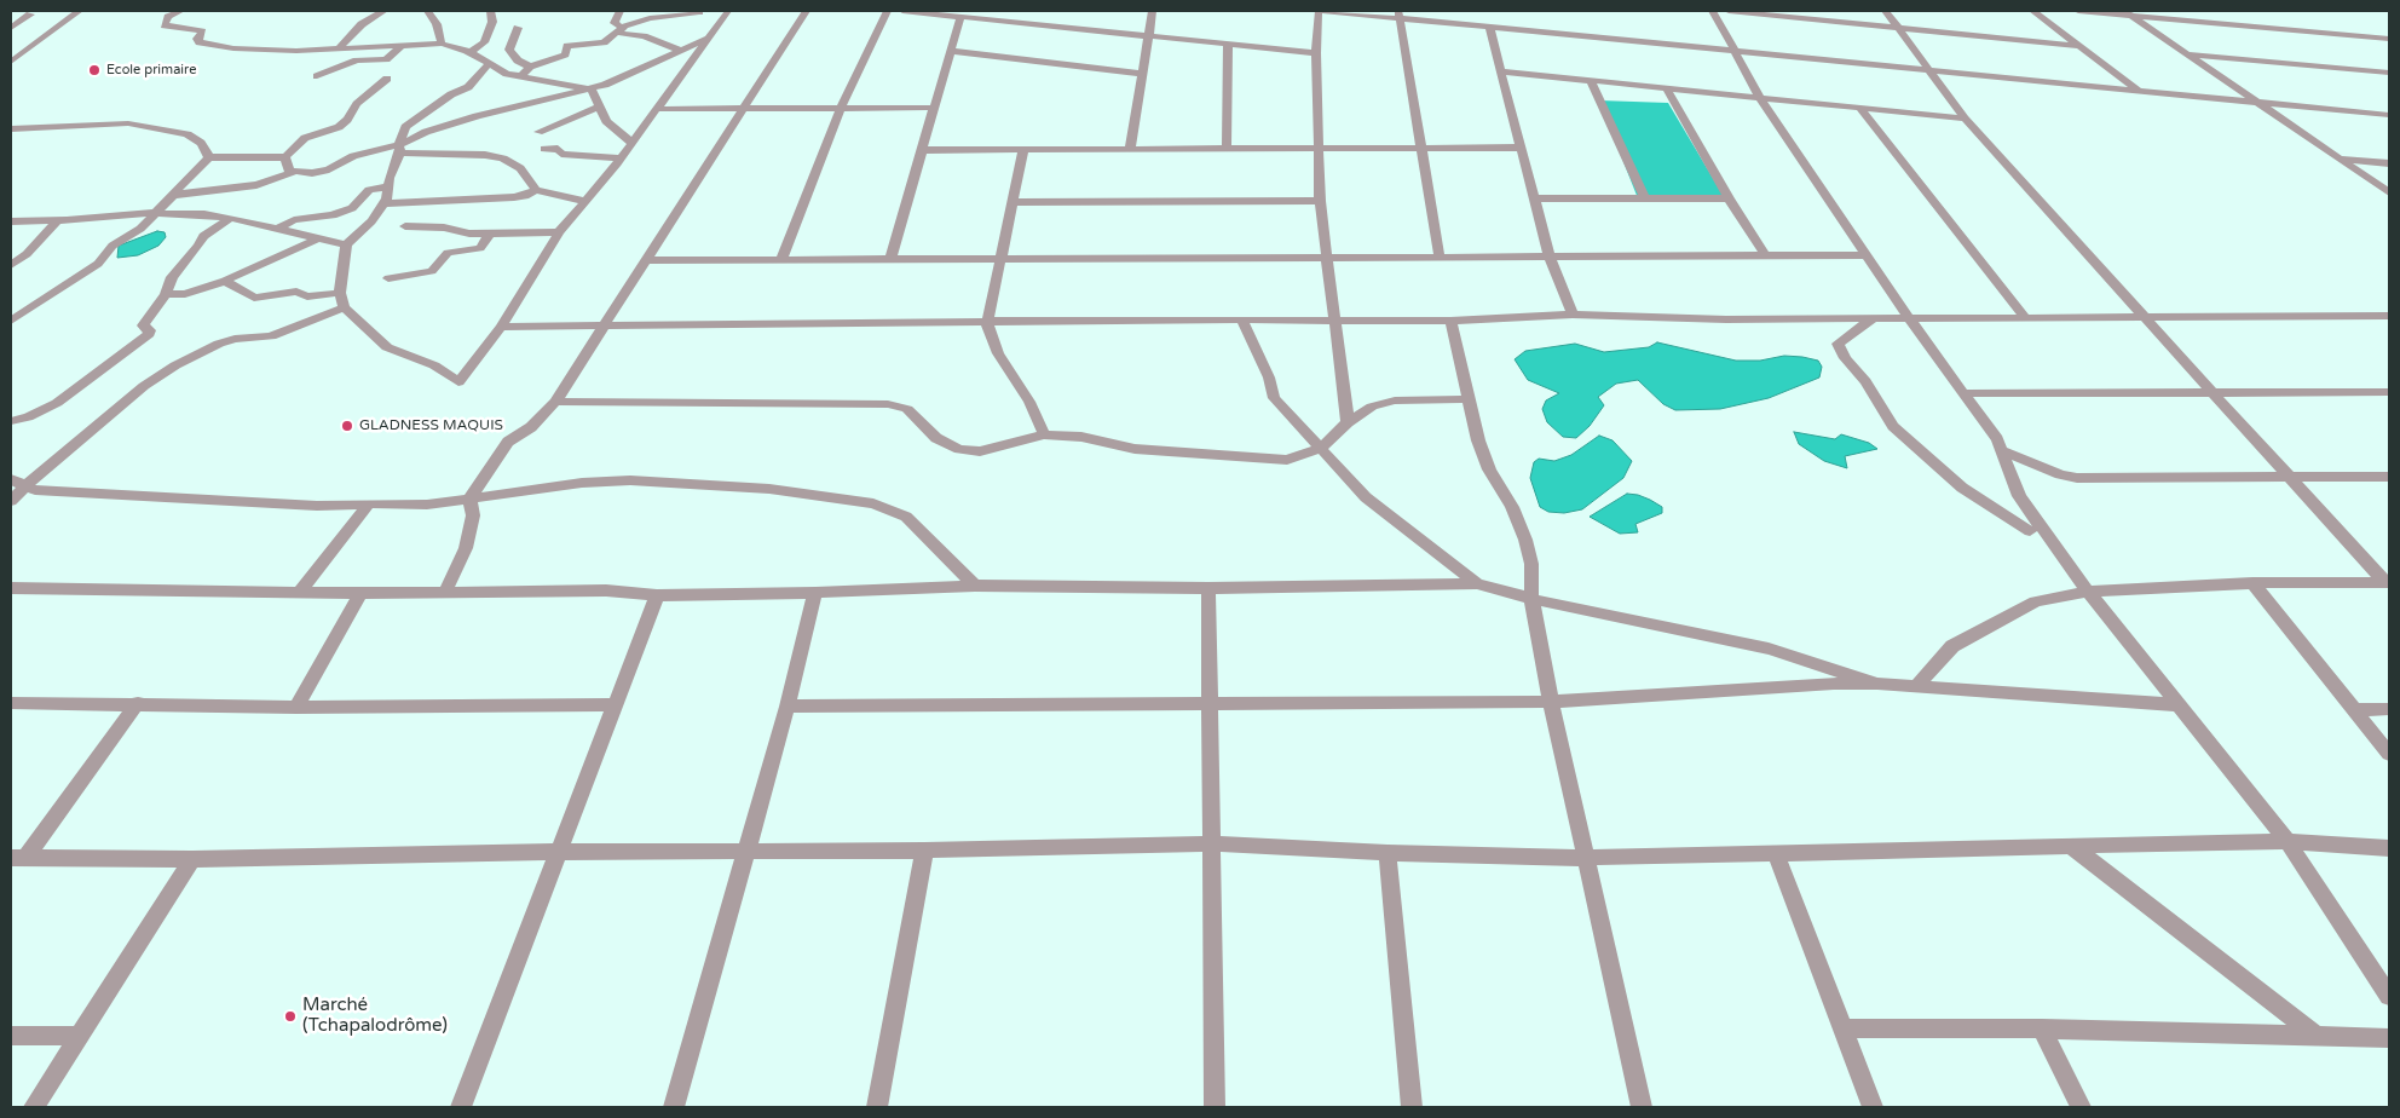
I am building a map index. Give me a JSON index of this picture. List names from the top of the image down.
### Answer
{
  "places": ["Ecole primaire", "GLADNESS MAQUIS", "Marché (Tchapalodrôme)"]
}
